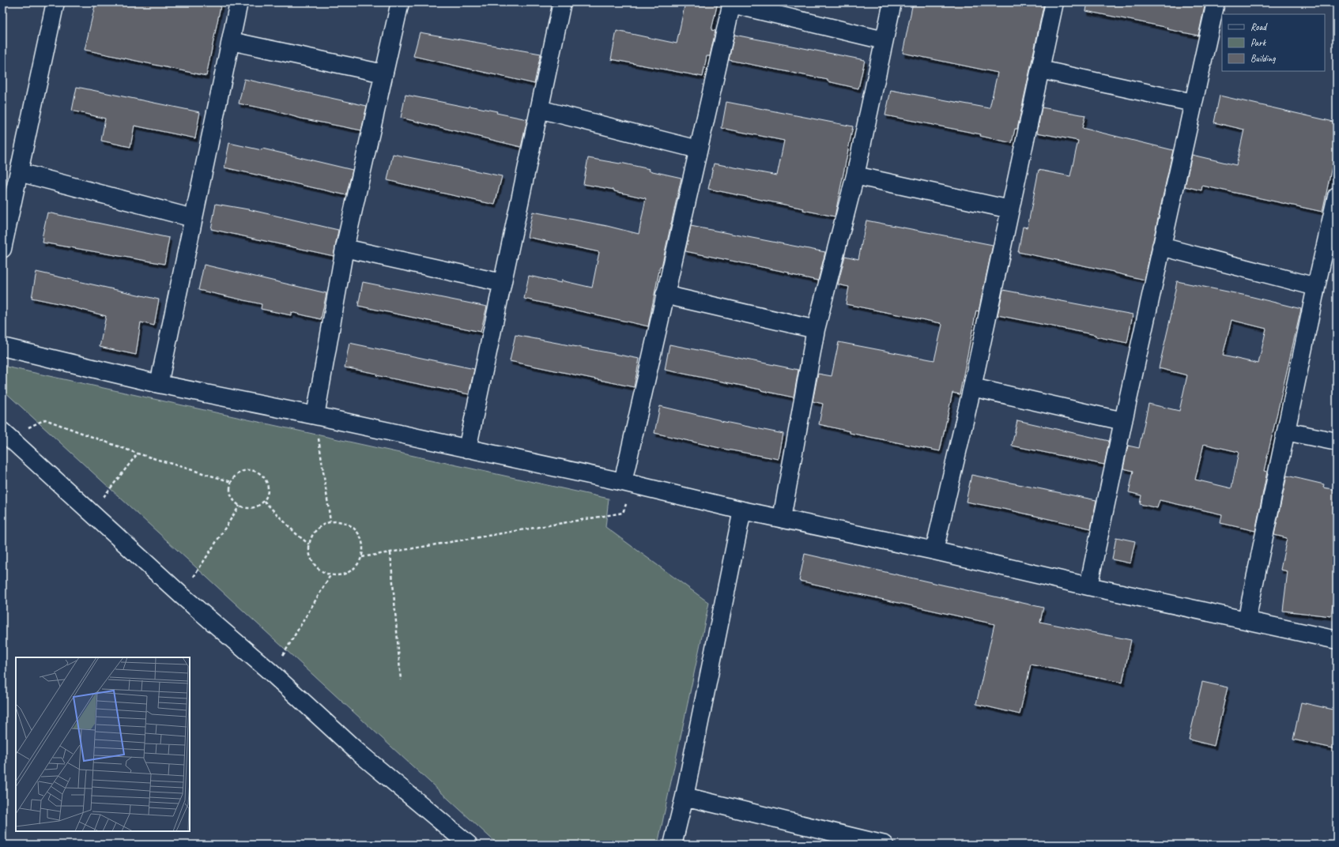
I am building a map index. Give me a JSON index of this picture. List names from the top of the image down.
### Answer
{
  "legend": ["Road", "Park", "Building"]
}
